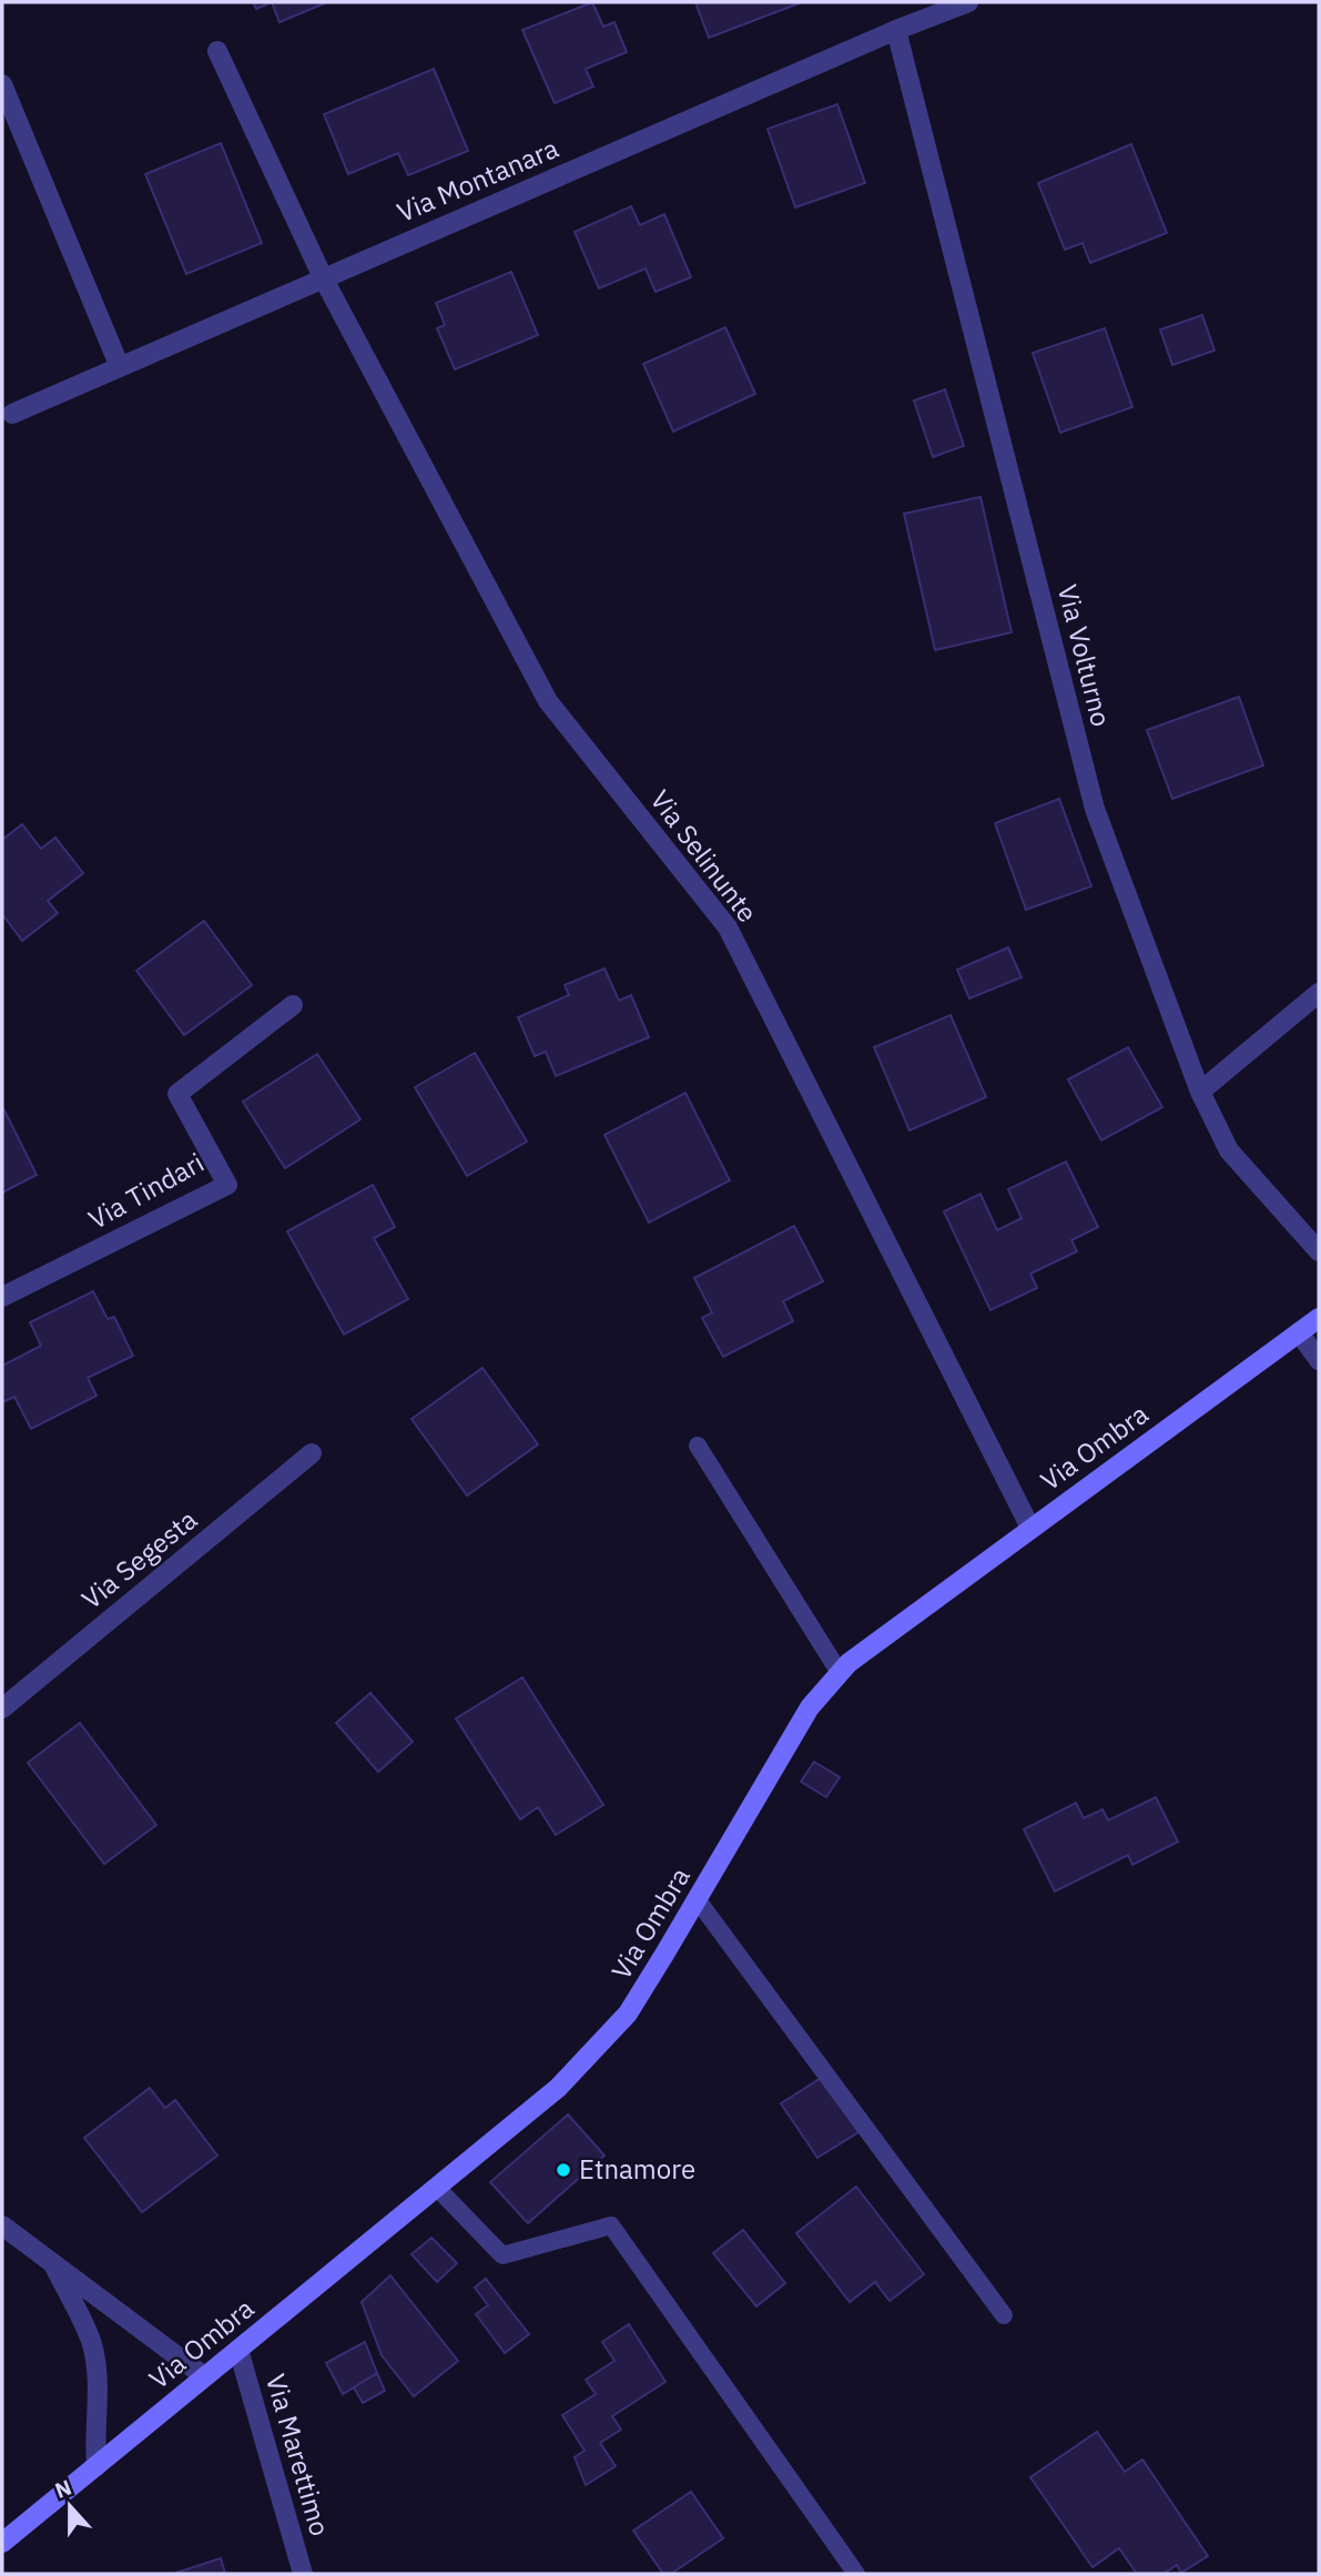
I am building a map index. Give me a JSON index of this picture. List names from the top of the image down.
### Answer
{
  "streets": {
    "main road": ["Via Ombra"],
    "street": [
      "Via Montanara",
      "Via Volturno",
      "Via Selinunte",
      "Via Tindari",
      "Via Segesta",
      "Via Marettimo"
    ]
  },
  "crossings": [
    ["Via Montanara", "Via Volturno"],
    ["Via Montanara", "Via Selinunte"],
    ["Via Selinunte", "Via Ombra"],
    ["Via Ombra", "Via Marettimo"]
  ],
  "places": ["Etnamore"],
  "north": "top"
}
